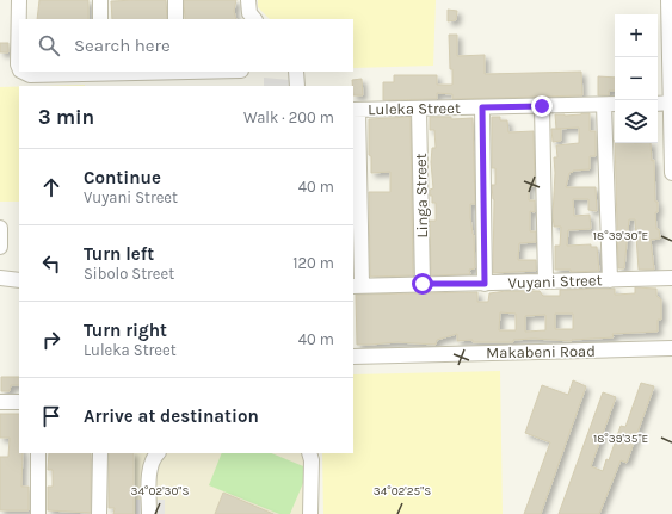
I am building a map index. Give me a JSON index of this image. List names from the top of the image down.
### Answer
{
  "streets": {
    "street": [
      "Luleka Street",
      "Linga Street",
      "Vuyani Street",
      "Makabeni Road"
    ]
  },
  "crossings": [
    ["Luleka Street", "Linga Street"],
    ["Linga Street", "Vuyani Street"]
  ],
  "page": {
    "map_buttons": ["+", "−"],
    "search": "Search here",
    "heading": ["3 min", "Walk · 200 m"],
    "list": [
      ["Continue", "Vuyani Street", "40 m"],
      ["Turn left", "Sibolo Street", "120 m"],
      ["Turn right", "Luleka Street", "40 m"],
      "Arrive at destination"
    ]
  },
  "coordinates": [
    "18°39'30\"E",
    "18°39'35\"E",
    "34°02'30\"S",
    "34°02'25\"S"
  ]
}
